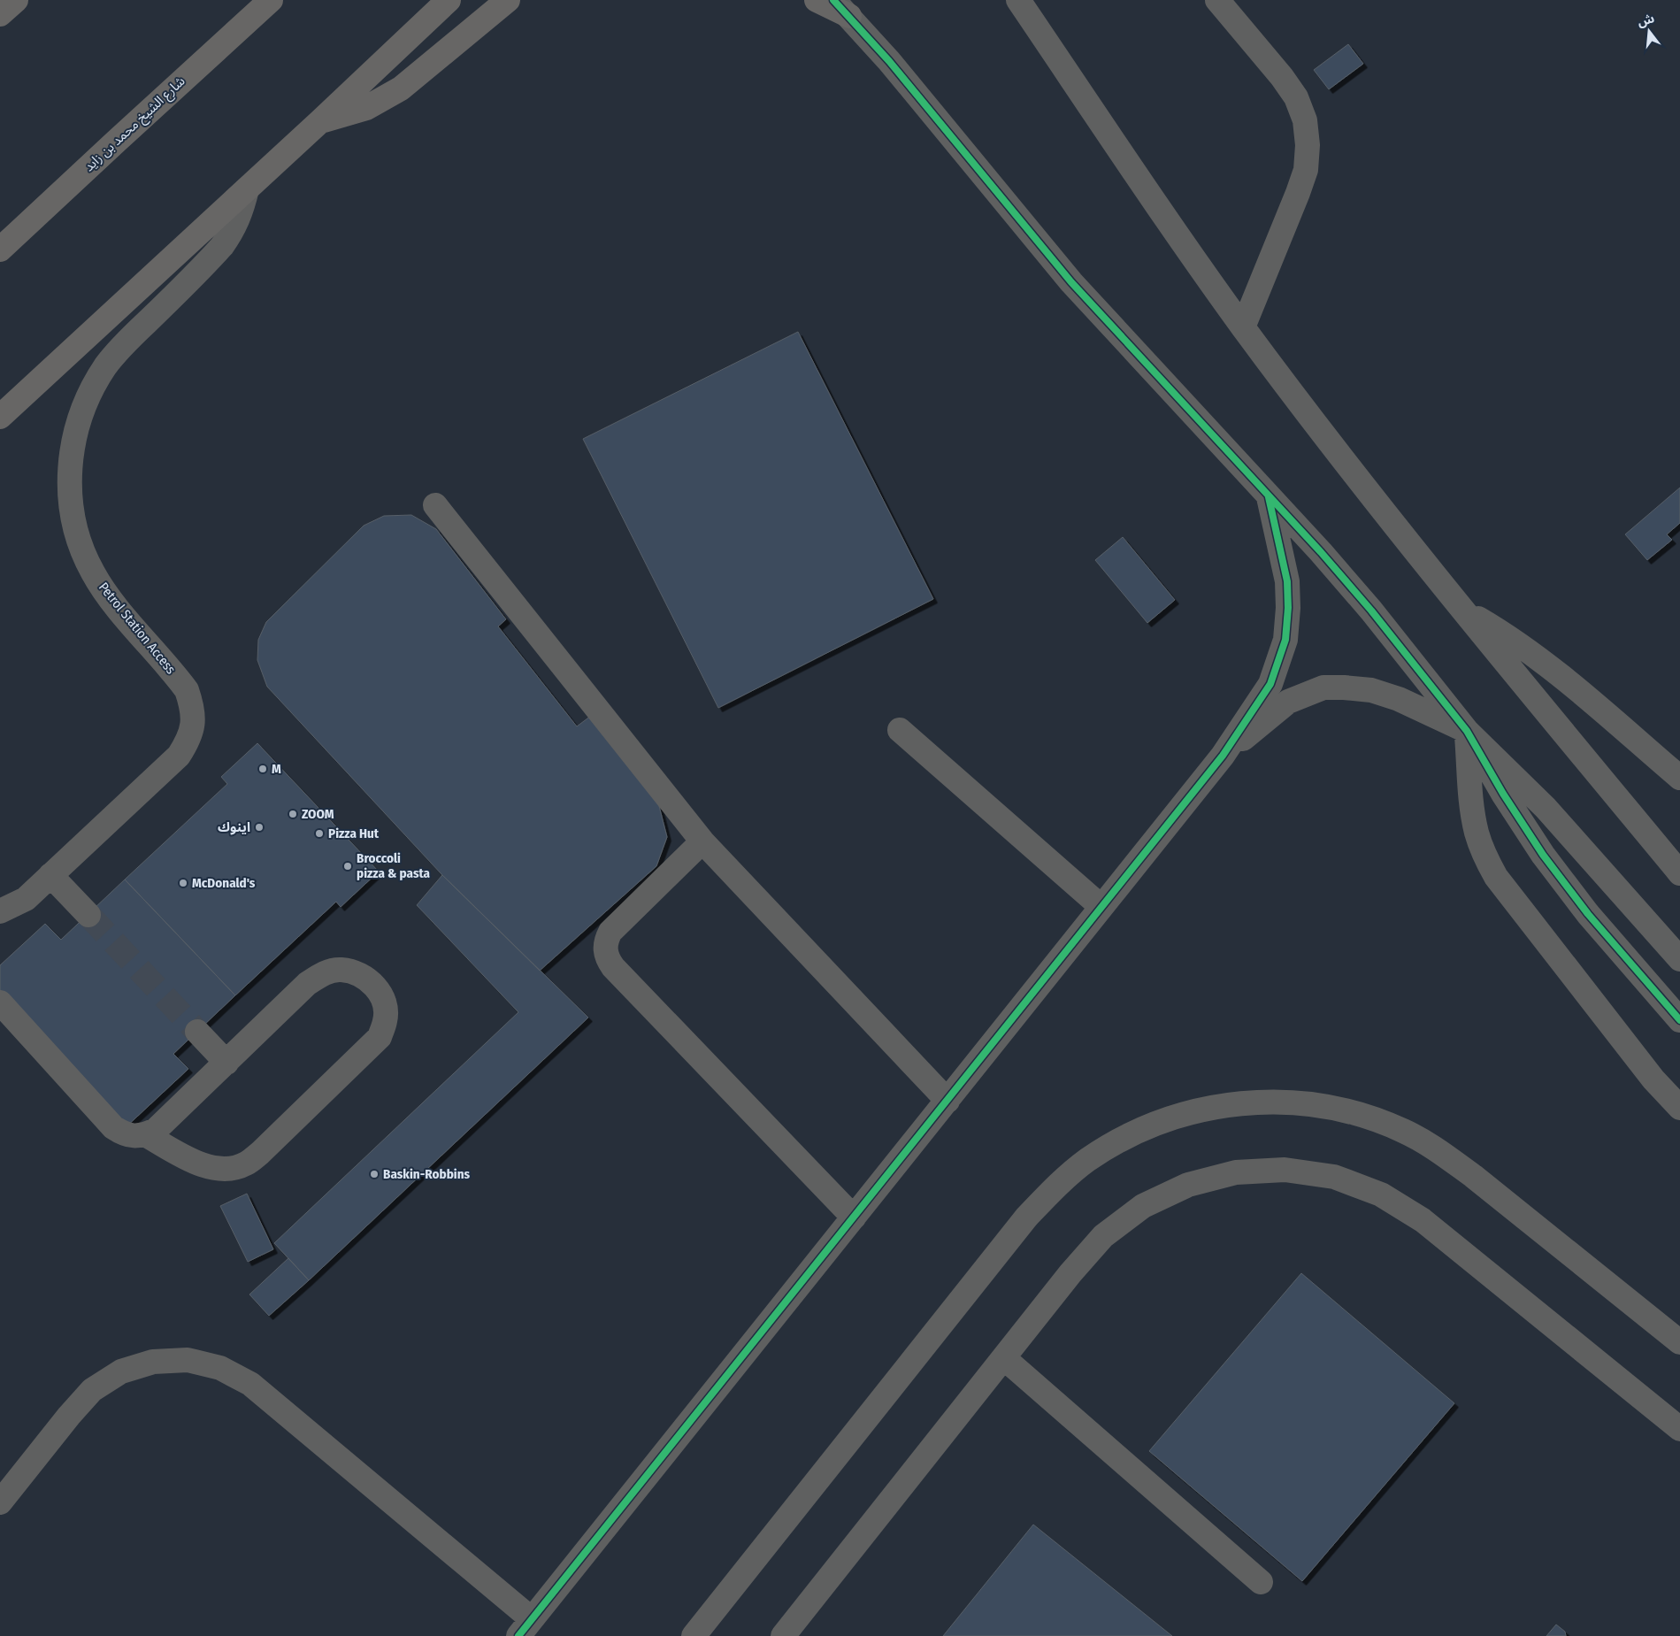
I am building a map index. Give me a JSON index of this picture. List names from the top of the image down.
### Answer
{
  "streets": {
    "highway": ["شارع الشيخ محمد بن زايد"],
    "street": ["Petrol Station Access"]
  },
  "places": [
    "M",
    "ZOOM",
    "اينوك",
    "Pizza Hut",
    "Broccoli pizza & pasta",
    "McDonald's",
    "Baskin-Robbins"
  ],
  "north": "top"
}
